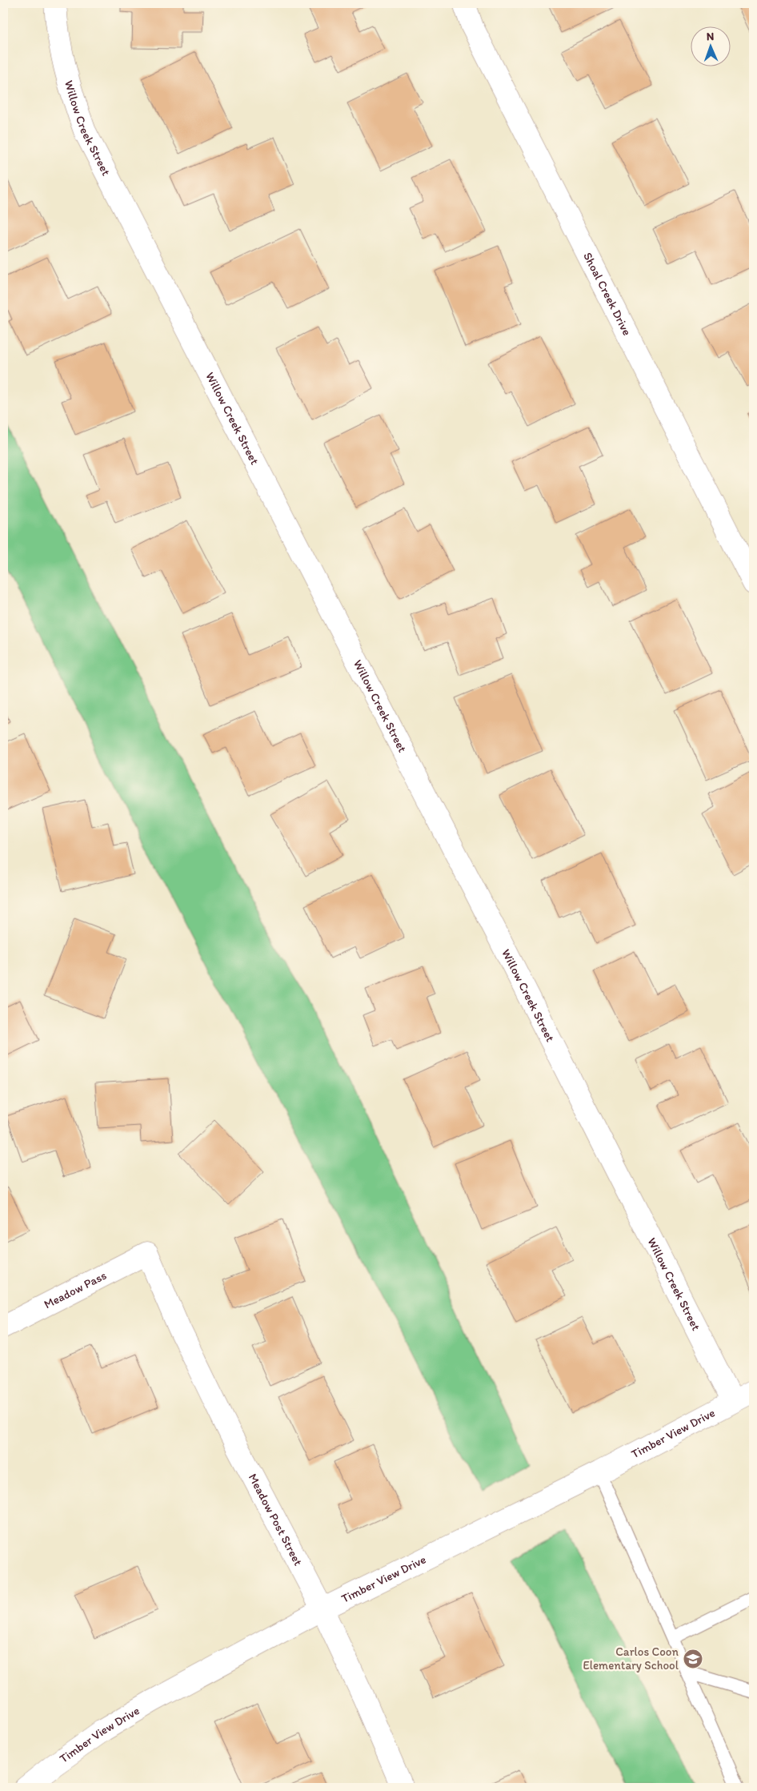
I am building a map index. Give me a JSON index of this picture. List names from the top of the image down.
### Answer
{
  "streets": {
    "street": [
      "Willow Creek Street",
      "Shoal Creek Drive",
      "Meadow Pass",
      "Timber View Drive",
      "Meadow Post Street"
    ]
  },
  "crossings": [
    ["Willow Creek Street", "Timber View Drive"],
    ["Meadow Pass", "Meadow Post Street"],
    ["Timber View Drive", "Meadow Post Street"]
  ],
  "places": {
    "school or university": ["Carlos Coon Elementary School"]
  },
  "north": "top"
}
